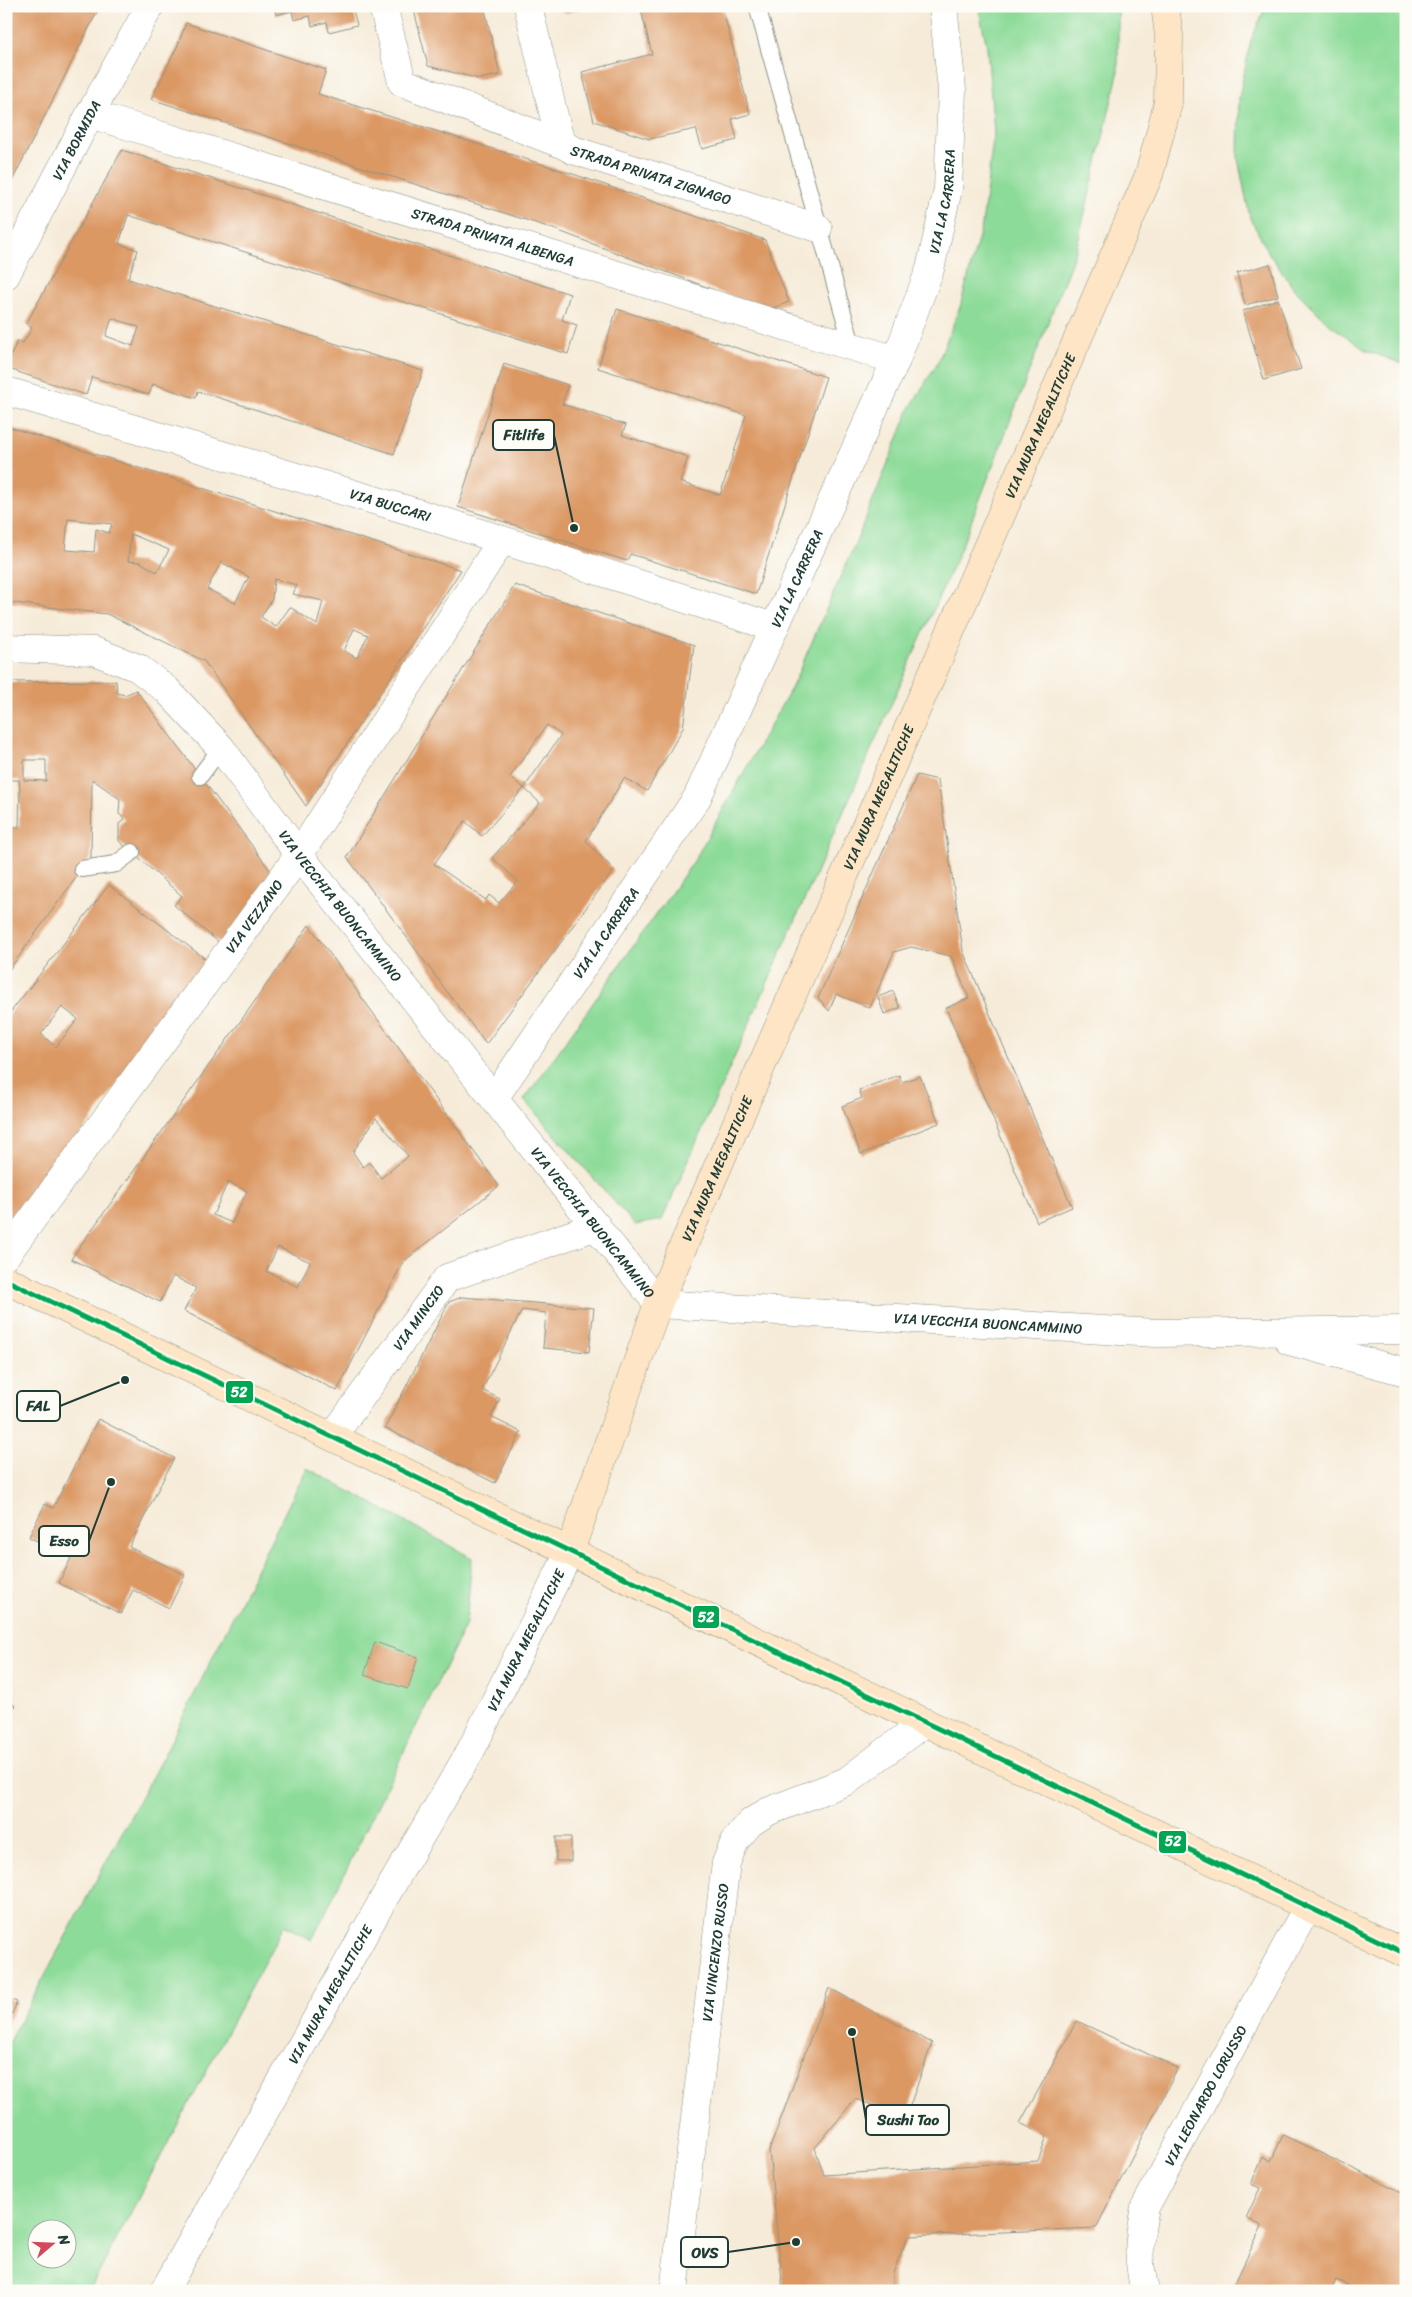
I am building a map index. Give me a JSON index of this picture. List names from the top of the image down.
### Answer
{
  "streets": {
    "main road": ["VIA MURA MEGALITICHE"],
    "street": [
      "VIA BORMIDA",
      "STRADA PRIVATA ZIGNAGO",
      "VIA LA CARRERA",
      "STRADA PRIVATA ALBENGA",
      "VIA BUCCARI",
      "VIA VECCHIA BUONCAMMINO",
      "VIA VEZZANO",
      "VIA MINCIO",
      "VIA VINCENZO RUSSO",
      "VIA LEONARDO LORUSSO"
    ]
  },
  "crossings": [
    ["VIA BORMIDA", "STRADA PRIVATA ALBENGA"],
    ["VIA LA CARRERA", "STRADA PRIVATA ALBENGA"],
    ["VIA LA CARRERA", "VIA BUCCARI"],
    ["VIA LA CARRERA", "VIA VECCHIA BUONCAMMINO"],
    ["VIA MURA MEGALITICHE", "VIA VECCHIA BUONCAMMINO"],
    ["VIA BUCCARI", "VIA VEZZANO"],
    ["VIA VECCHIA BUONCAMMINO", "VIA VEZZANO"],
    ["VIA VECCHIA BUONCAMMINO", "VIA MINCIO"]
  ],
  "places": [
    "Fitlife",
    "FAL",
    "Esso",
    "Sushi Tao",
    "OVS"
  ],
  "lines": ["transit line 52"],
  "north": "right"
}
